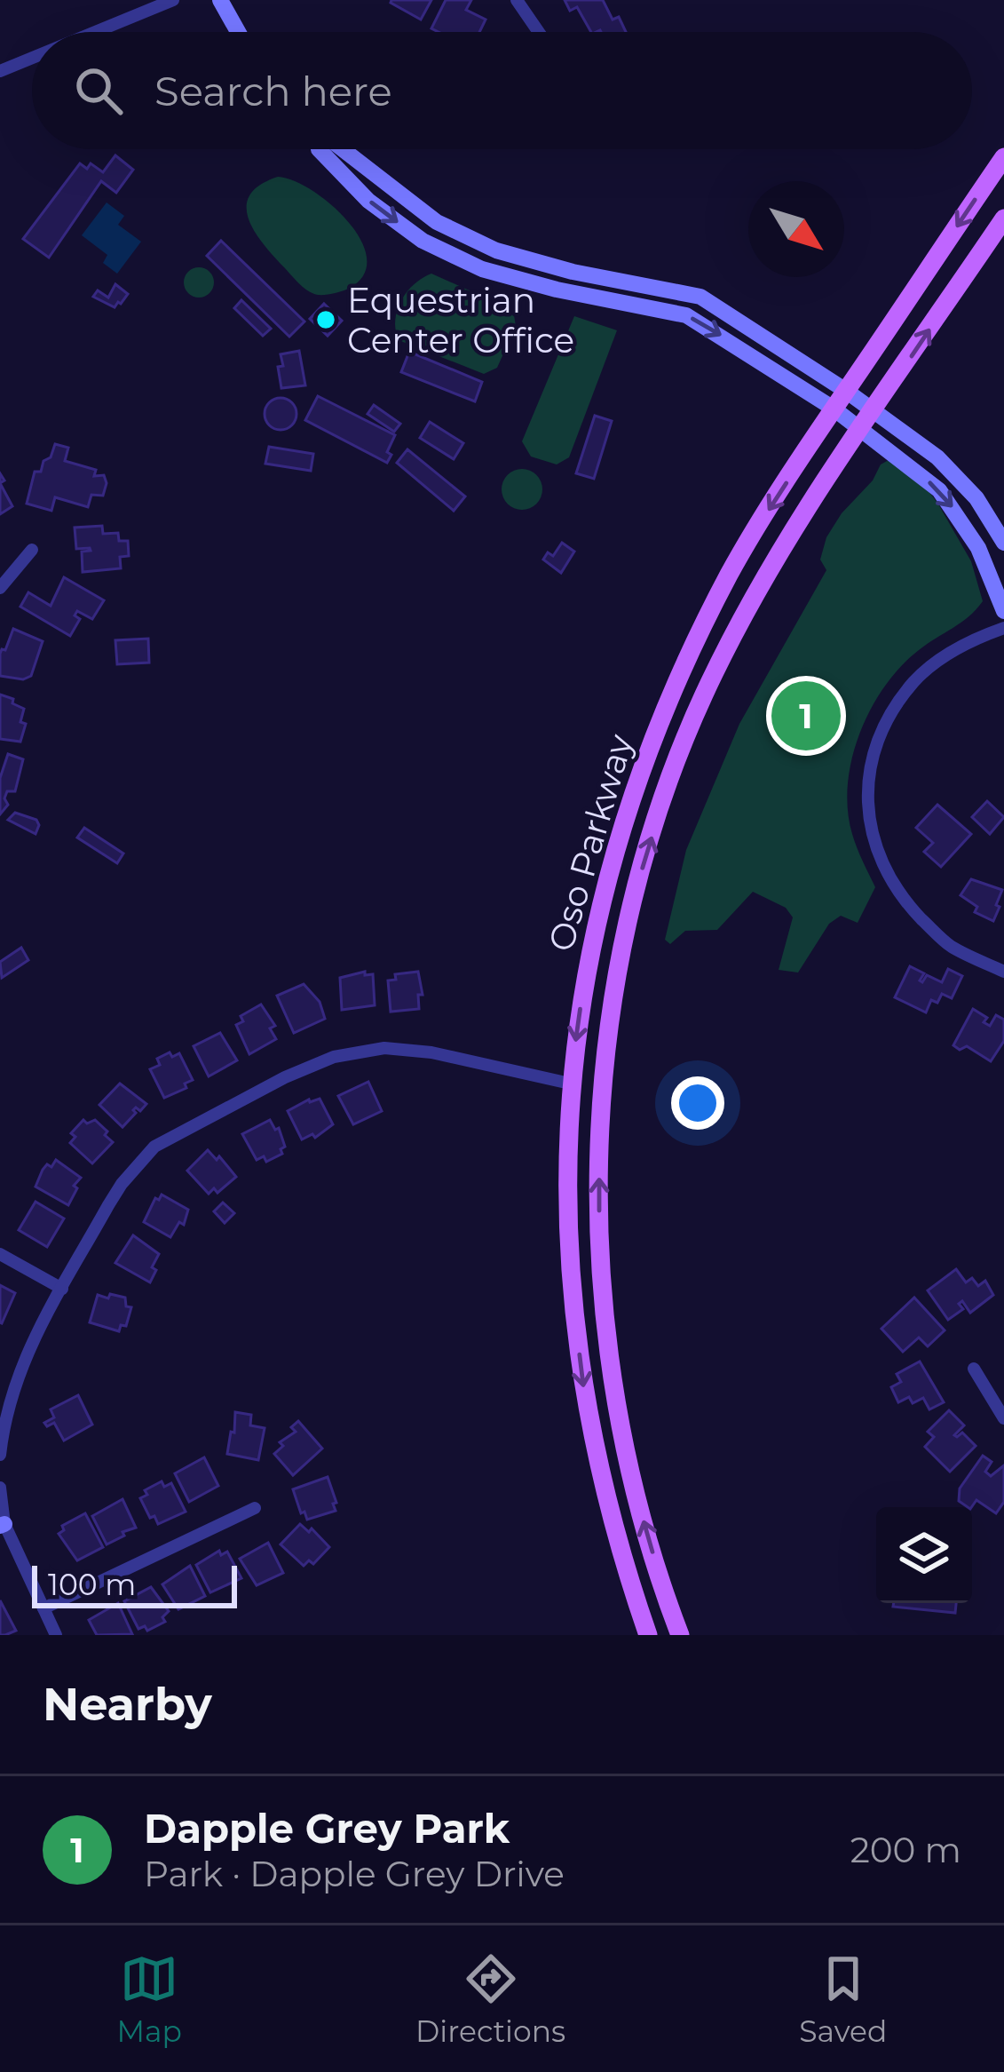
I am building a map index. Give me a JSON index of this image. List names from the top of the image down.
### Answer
{
  "streets": {
    "main road": ["Oso Parkway"]
  },
  "places": ["Equestrian Center Office"],
  "scale_bar": "100 m",
  "north": "bottom right",
  "page": {
    "search": "Search here",
    "pins": "1",
    "scale": "100 m",
    "heading": "Nearby",
    "list": [
      {
        "mark": "1",
        "name": "Dapple Grey Park",
        "note": "Park · Dapple Grey Drive",
        "value": "200 m"
      }
    ],
    "nav": ["Map", "Directions", "Saved"]
  }
}
